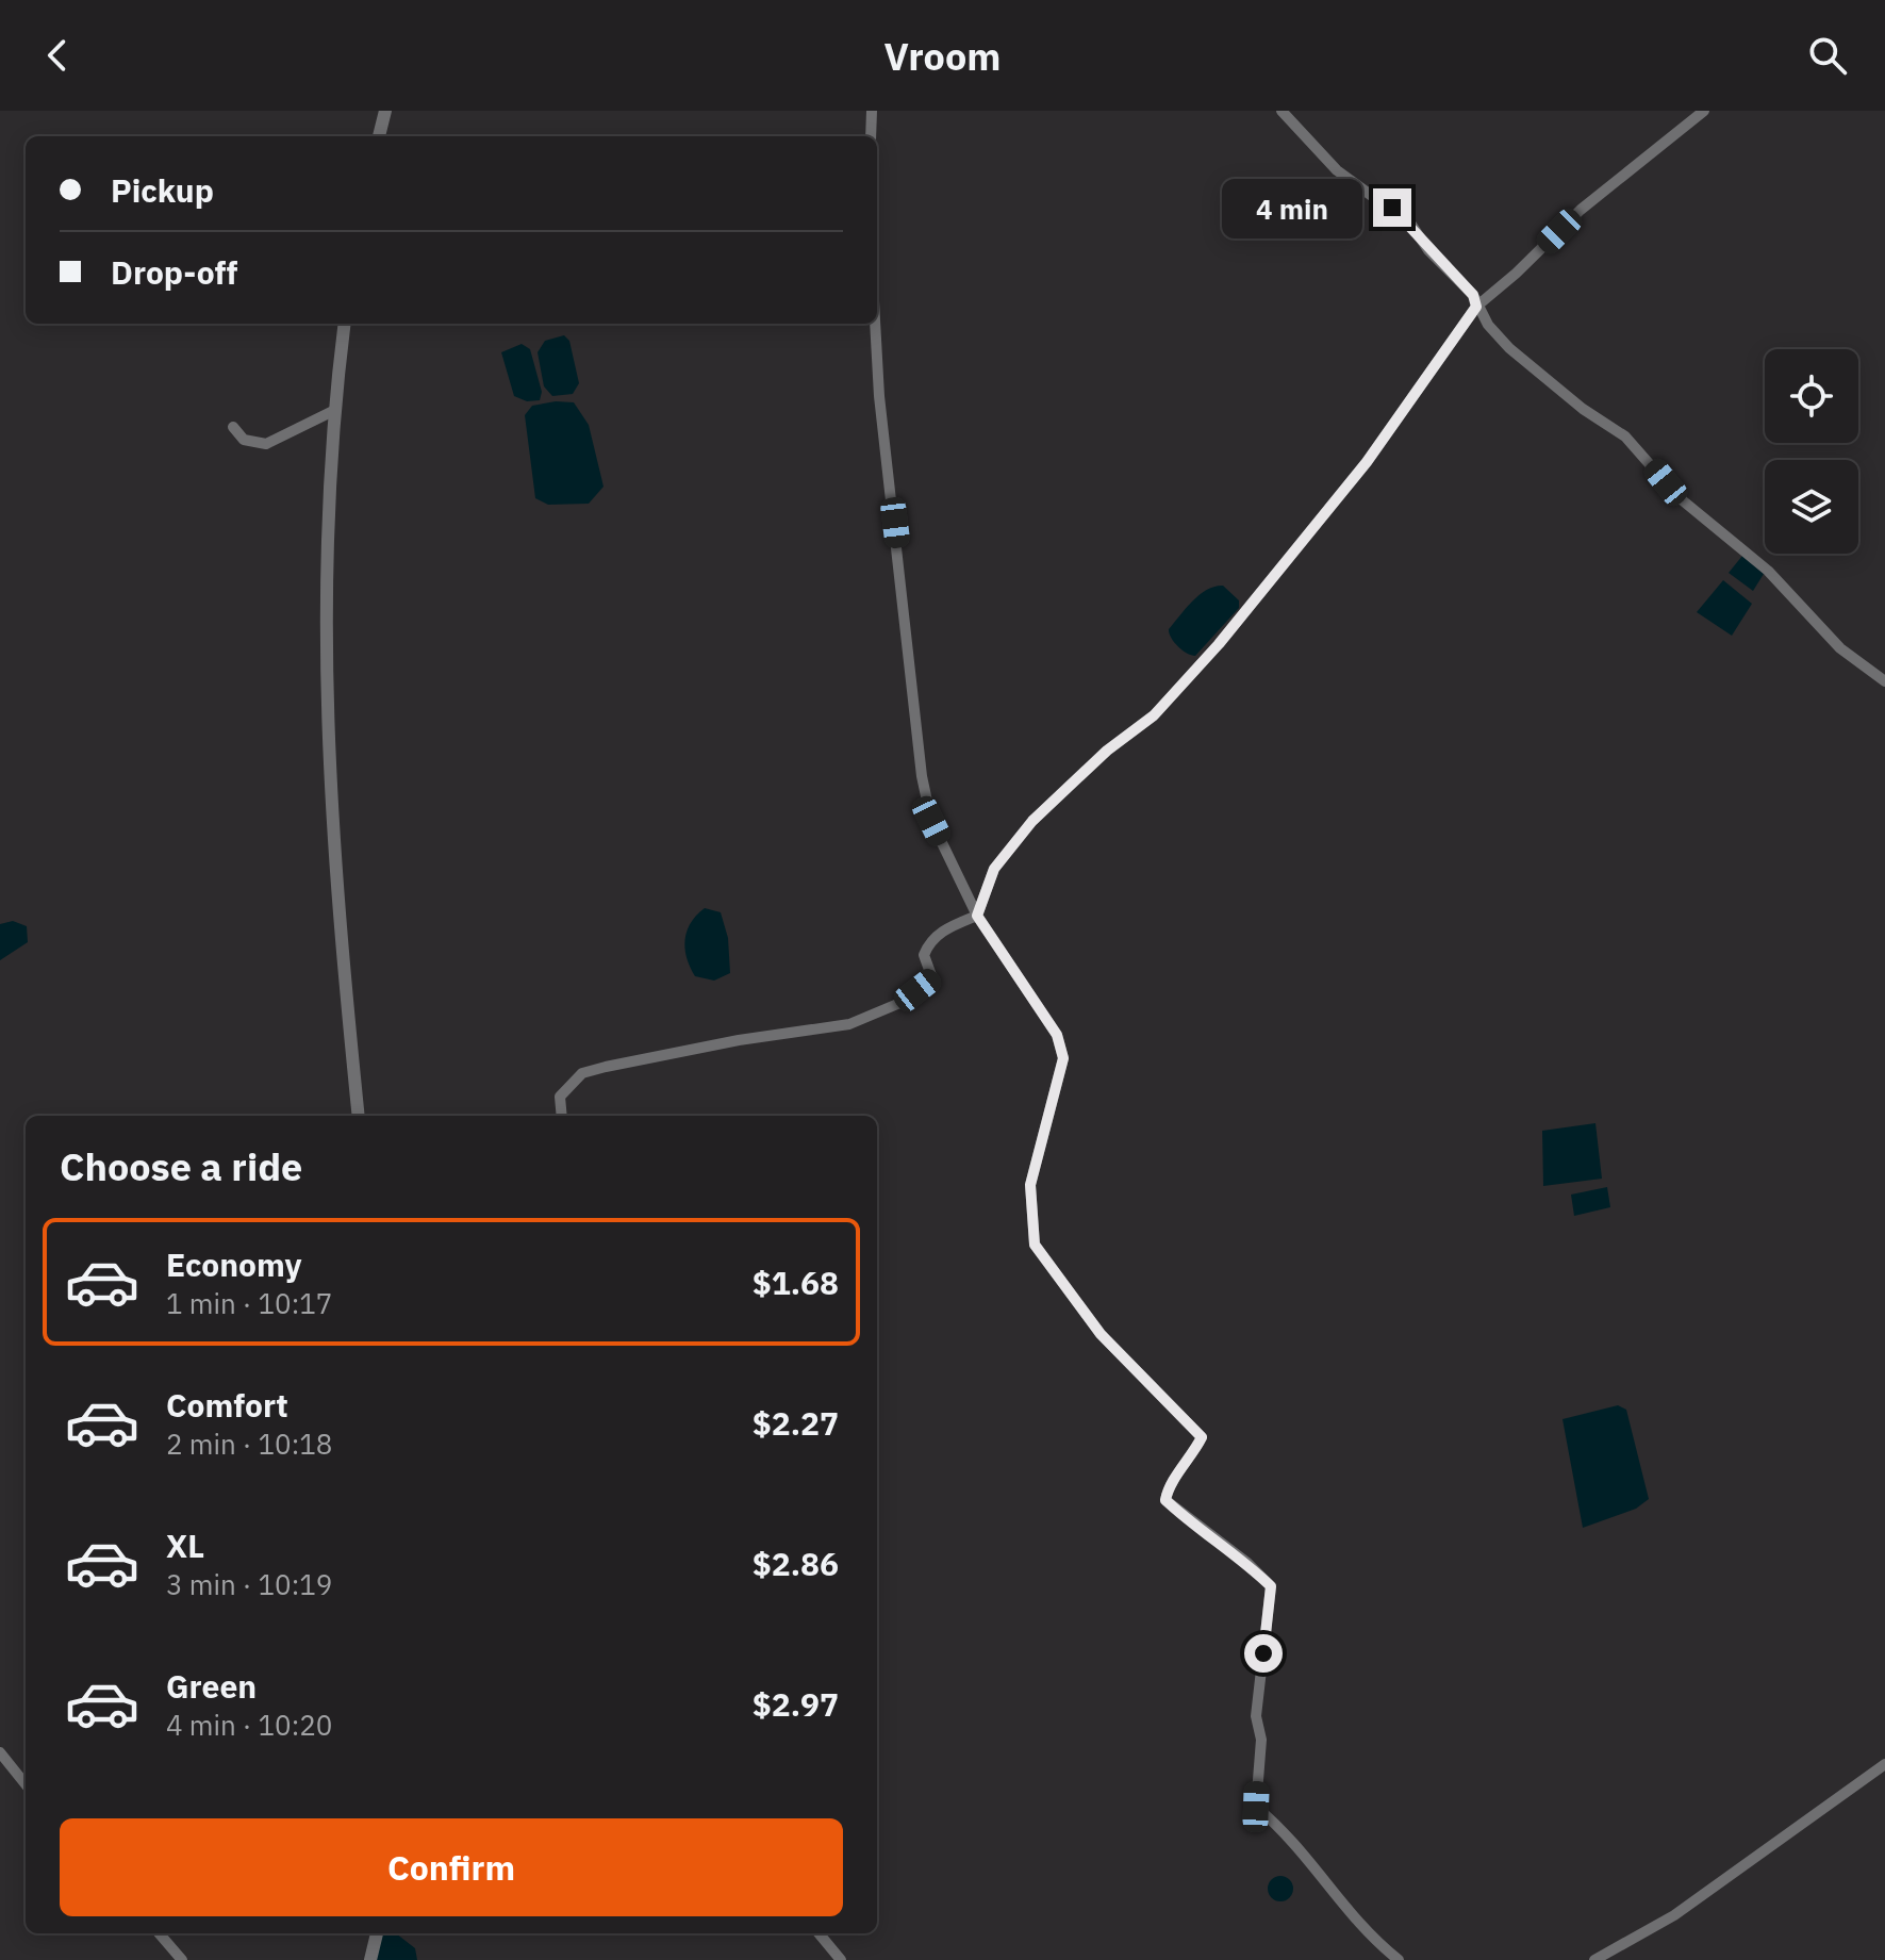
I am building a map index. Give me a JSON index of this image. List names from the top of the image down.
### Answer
{
  "page": {
    "header": "Vroom",
    "banner": ["Pickup", "Drop-off"],
    "bubble": "4 min",
    "heading": "Choose a ride",
    "list": [
      {
        "name": "Economy",
        "note": "1 min · 10:17",
        "value": "$1.68"
      },
      {
        "name": "Comfort",
        "note": "2 min · 10:18",
        "value": "$2.27"
      },
      {
        "name": "XL",
        "note": "3 min · 10:19",
        "value": "$2.86"
      },
      {
        "name": "Green",
        "note": "4 min · 10:20",
        "value": "$2.97"
      }
    ],
    "buttons": "Confirm"
  }
}
